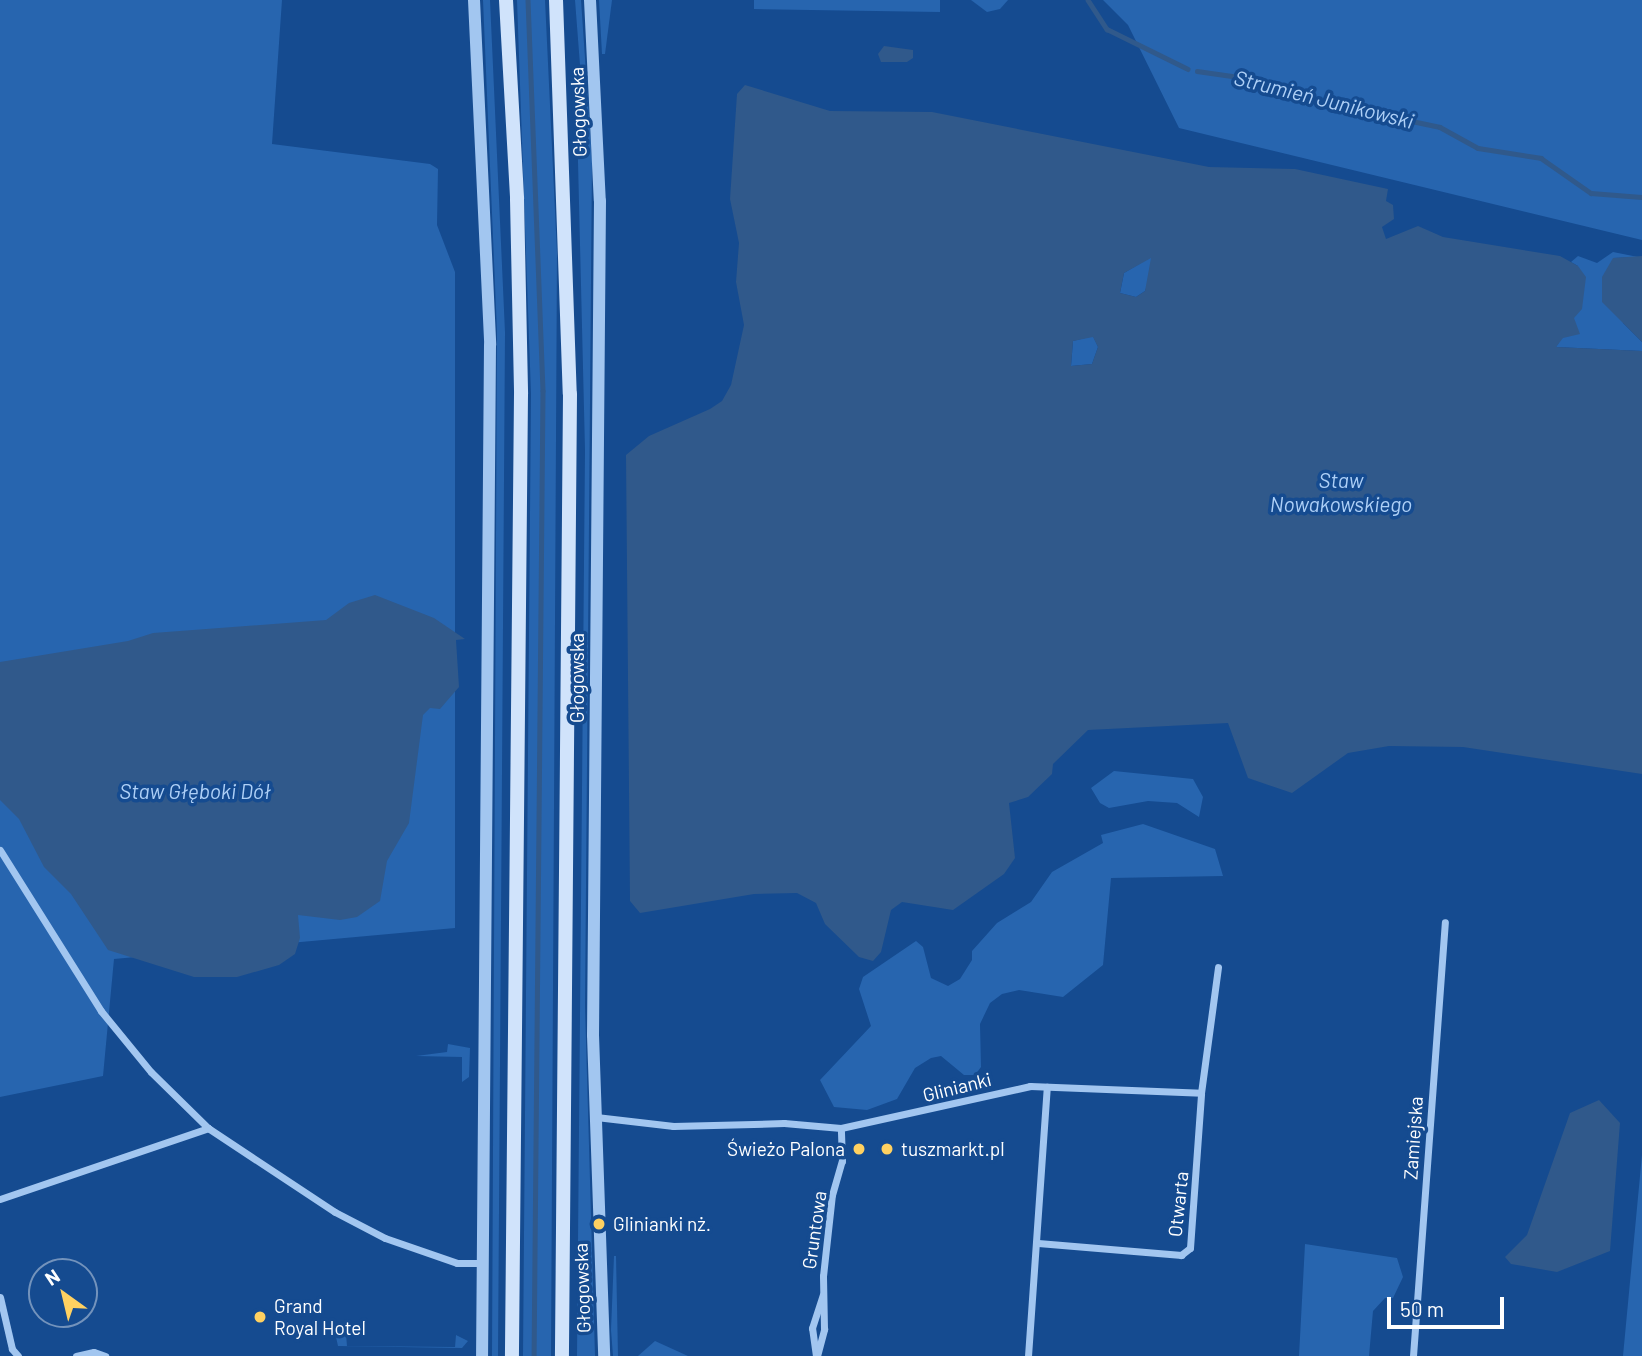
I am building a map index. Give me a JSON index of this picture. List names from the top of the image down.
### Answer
{
  "streets": {
    "main road": ["Głogowska"],
    "street": [
      "Glinianki",
      "Zamiejska",
      "Otwarta",
      "Gruntowa"
    ]
  },
  "crossings": [
    ["Głogowska", "Glinianki"],
    ["Glinianki", "Otwarta"],
    ["Glinianki", "Gruntowa"]
  ],
  "water": ["Strumień Junikowski", "Staw Nowakowskiego", "Staw Głęboki Dół"],
  "places": [
    "Świeżo Palona",
    "tuszmarkt.pl",
    "Glinianki nż.",
    "Grand Royal Hotel"
  ],
  "scale_bar": "50 m",
  "north": "top left"
}
